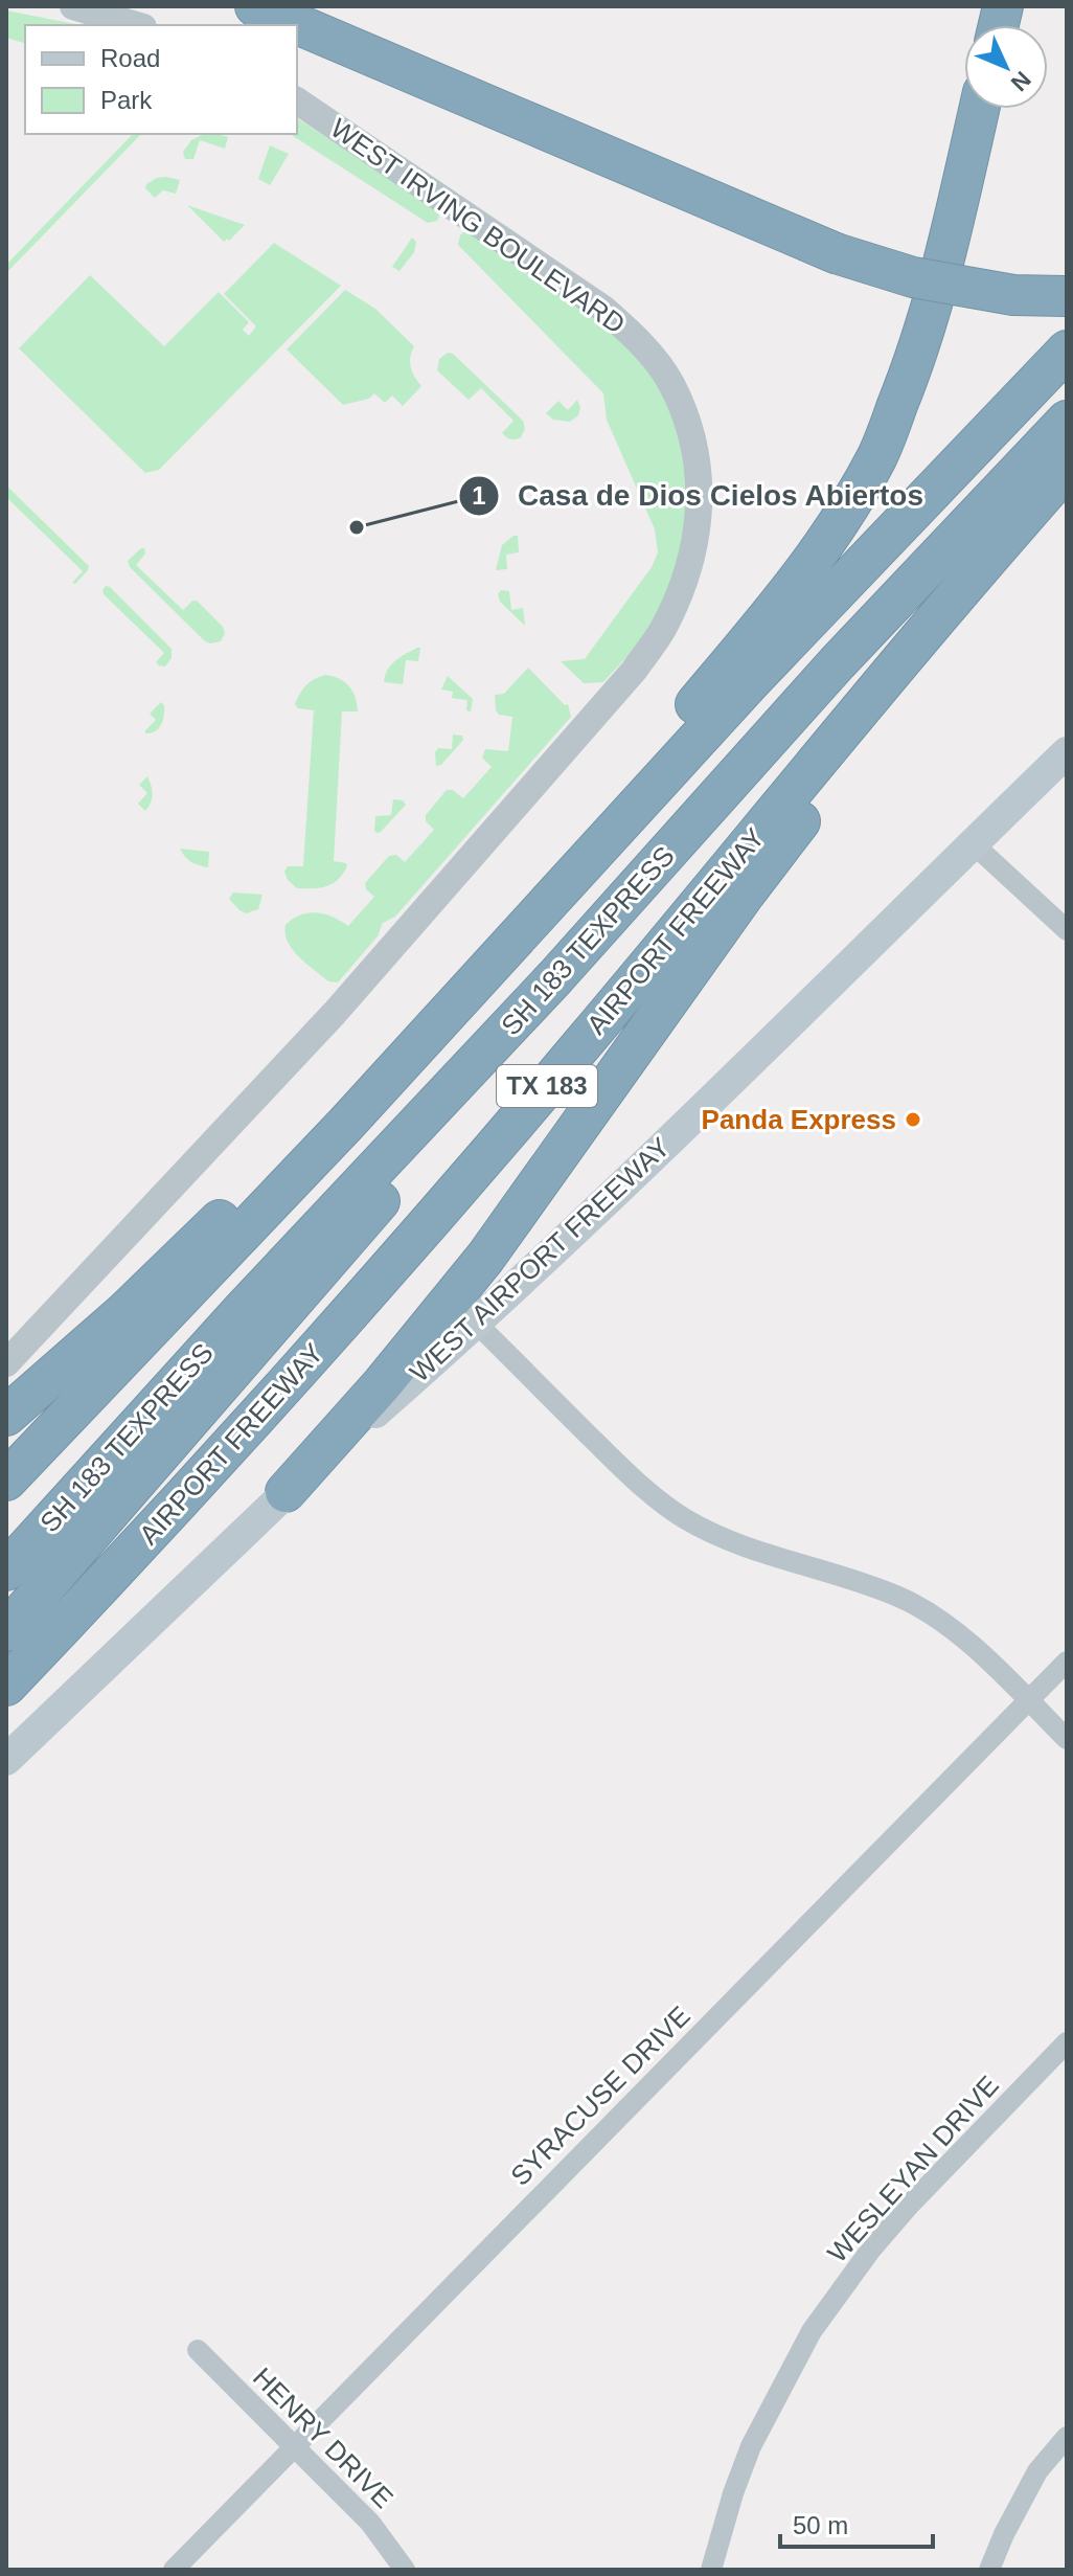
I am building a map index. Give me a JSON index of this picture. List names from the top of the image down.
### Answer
{
  "streets": {
    "highway": ["AIRPORT FREEWAY", "SH 183 TEXPRESS", "TX 183"],
    "main road": ["WEST AIRPORT FREEWAY"],
    "street": [
      "WEST IRVING BOULEVARD",
      "SYRACUSE DRIVE",
      "WESLEYAN DRIVE",
      "HENRY DRIVE"
    ]
  },
  "crossings": [
    ["SYRACUSE DRIVE", "HENRY DRIVE"]
  ],
  "places": ["Casa de Dios Cielos Abiertos", "Panda Express"],
  "legend": ["Road", "Park"],
  "scale_bar": "50 m",
  "north": "bottom right"
}
